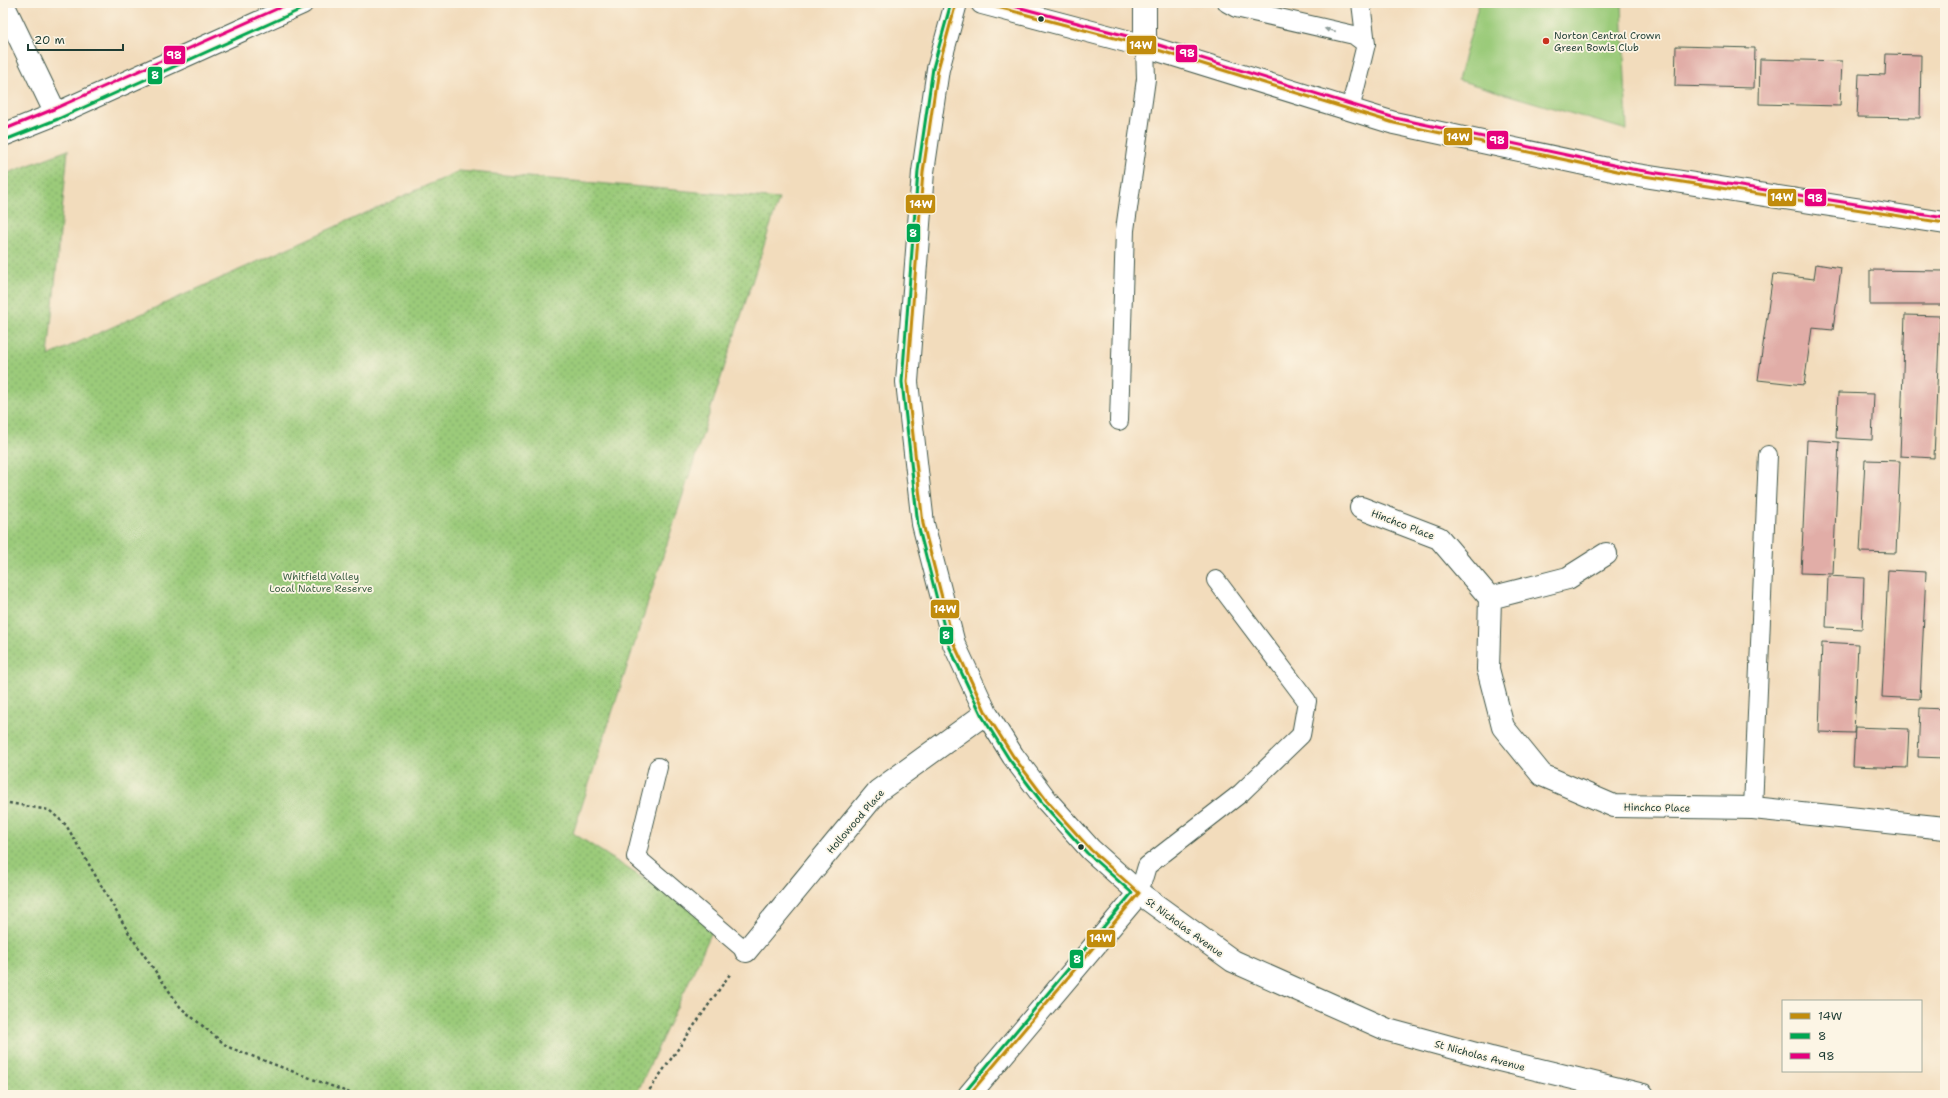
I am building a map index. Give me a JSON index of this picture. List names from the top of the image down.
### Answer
{
  "streets": {
    "street": ["Hinchco Place", "Hollowood Place", "St Nicholas Avenue"]
  },
  "crossings": [
    ["Hollowood Place", "St Nicholas Avenue"]
  ],
  "parks": ["Whitfield Valley Local Nature Reserve"],
  "places": ["Norton Central Crown Green Bowls Club"],
  "lines": ["transit line 14W", "transit line 8", "transit line 98"],
  "legend": ["14W", "8", "98"],
  "scale_bar": "20 m"
}
